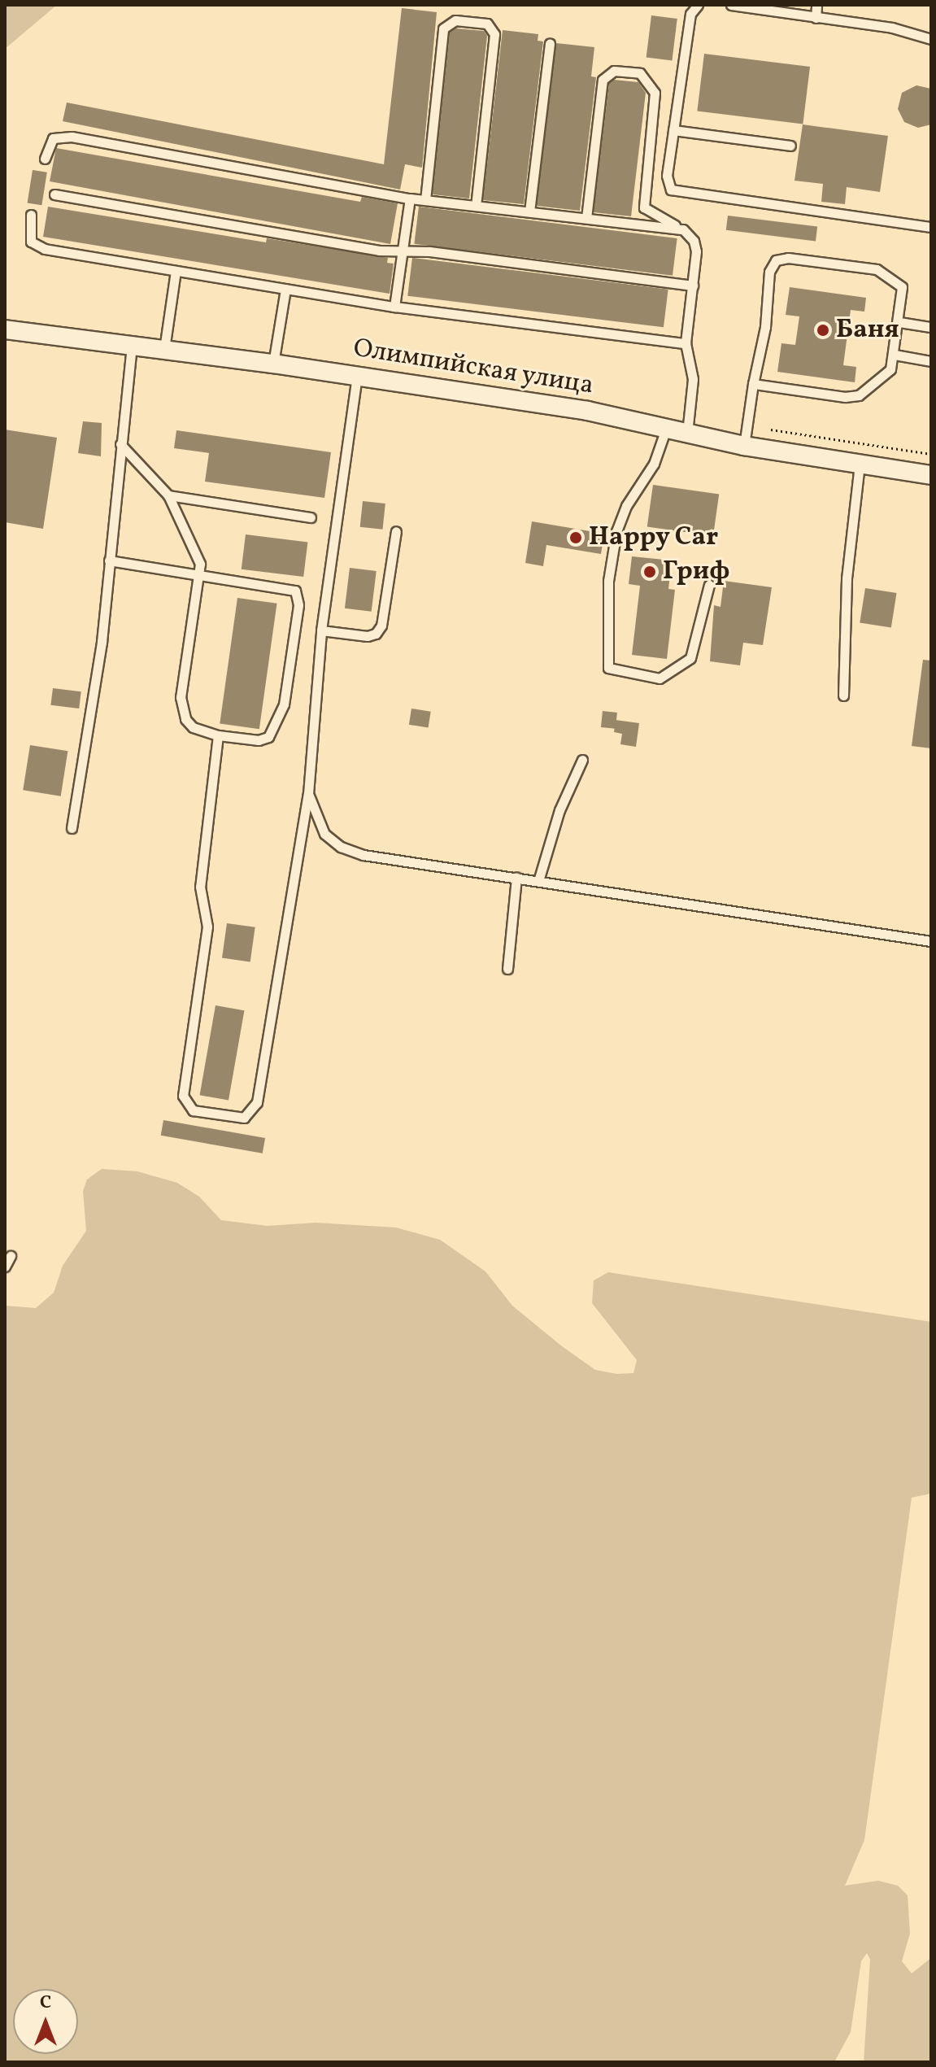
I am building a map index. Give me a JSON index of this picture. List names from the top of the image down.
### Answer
{
  "streets": {
    "street": ["Олимпийская улица"]
  },
  "places": ["Баня", "Happy Car", "Гриф"],
  "north": "top"
}
